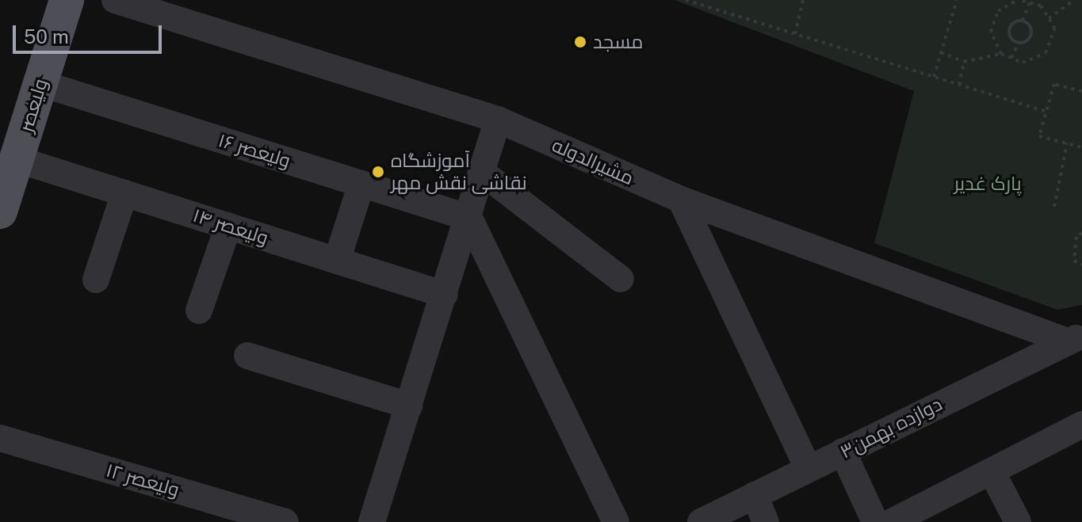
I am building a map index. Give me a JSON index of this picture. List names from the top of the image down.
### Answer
{
  "streets": {
    "main road": ["ولیعصر"],
    "street": [
      "ولیعصر ۱۶",
      "مشیرالدوله",
      "ولیعصر ۱۴",
      "دوازده بهمن۳",
      "ولیعصر ۱۲"
    ]
  },
  "crossings": [
    ["ولیعصر", "ولیعصر ۱۶"],
    ["ولیعصر", "ولیعصر ۱۴"],
    ["مشیرالدوله", "دوازده بهمن۳"]
  ],
  "parks": ["پارک غدیر"],
  "places": ["مسجد", "آموزشگاه نقاشی نقش مهر"],
  "scale_bar": "50 m"
}
